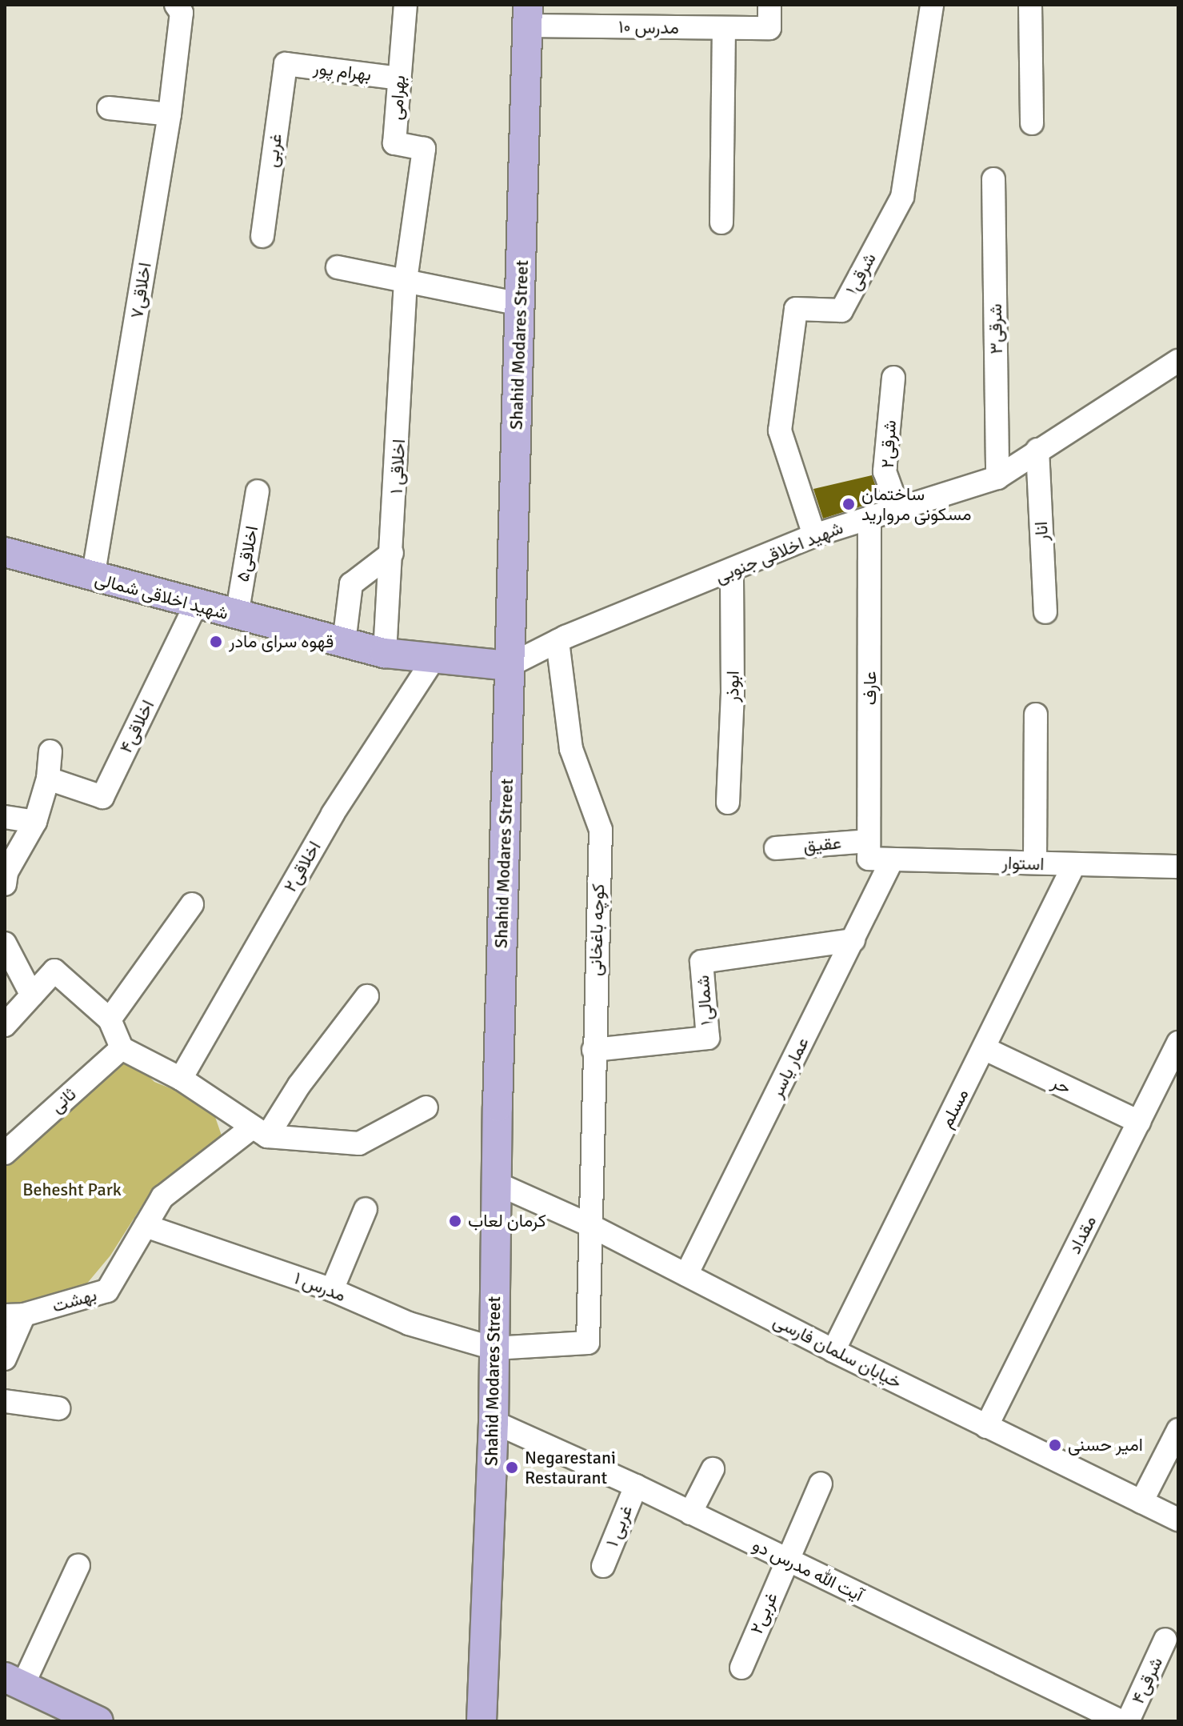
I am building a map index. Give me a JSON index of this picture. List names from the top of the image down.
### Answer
{
  "streets": {
    "main road": ["Shahid Modares Street", "شهید اخلاقی شمالی"],
    "street": [
      "مدرس ۱۰",
      "بهرام پور",
      "بهرامی",
      "غربی",
      "شرقی۱",
      "اخلاقی۷",
      "شرقی۳",
      "شرقی۲",
      "اخلاقی ۱",
      "انار",
      "شهید اخلاقی جنوبی",
      "اخلاقی۵",
      "ابوذر",
      "عارف",
      "اخلاقی۴",
      "عقیق",
      "استوار",
      "اخلاقی۲",
      "کوچه باغخانی",
      "شمالی۱",
      "عمار یاسر",
      "حر",
      "ثانی",
      "مسلم",
      "مقداد",
      "مدرس ۱",
      "بهشت",
      "خیابان سلمان فارسی",
      "غربی ۱",
      "آیت الله مدرس دو",
      "غربی۲",
      "شرقی۴"
    ]
  },
  "crossings": [
    ["مدرس ۱۰", "Shahid Modares Street"],
    ["بهرام پور", "بهرامی"],
    ["بهرام پور", "غربی"],
    ["بهرامی", "اخلاقی ۱"],
    ["شرقی۱", "شهید اخلاقی جنوبی"],
    ["اخلاقی۷", "شهید اخلاقی شمالی"],
    ["شرقی۳", "شهید اخلاقی جنوبی"],
    ["Shahid Modares Street", "شهید اخلاقی جنوبی"],
    ["Shahid Modares Street", "شهید اخلاقی شمالی"],
    ["Shahid Modares Street", "مدرس ۱"],
    ["Shahid Modares Street", "خیابان سلمان فارسی"],
    ["Shahid Modares Street", "آیت الله مدرس دو"],
    ["شرقی۲", "شهید اخلاقی جنوبی"],
    ["اخلاقی ۱", "شهید اخلاقی شمالی"],
    ["انار", "شهید اخلاقی جنوبی"],
    ["شهید اخلاقی جنوبی", "شهید اخلاقی شمالی"],
    ["شهید اخلاقی جنوبی", "ابوذر"],
    ["شهید اخلاقی جنوبی", "عارف"],
    ["شهید اخلاقی جنوبی", "کوچه باغخانی"],
    ["اخلاقی۵", "شهید اخلاقی شمالی"],
    ["شهید اخلاقی شمالی", "اخلاقی۴"],
    ["شهید اخلاقی شمالی", "اخلاقی۲"],
    ["عارف", "عقیق"],
    ["عارف", "استوار"],
    ["عقیق", "استوار"],
    ["استوار", "عمار یاسر"],
    ["استوار", "مسلم"],
    ["کوچه باغخانی", "شمالی۱"],
    ["کوچه باغخانی", "مدرس ۱"],
    ["کوچه باغخانی", "خیابان سلمان فارسی"],
    ["شمالی۱", "عمار یاسر"],
    ["عمار یاسر", "خیابان سلمان فارسی"],
    ["حر", "مسلم"],
    ["حر", "مقداد"],
    ["مسلم", "خیابان سلمان فارسی"],
    ["مقداد", "خیابان سلمان فارسی"],
    ["مدرس ۱", "بهشت"],
    ["مدرس ۱", "خیابان سلمان فارسی"],
    ["غربی ۱", "آیت الله مدرس دو"],
    ["آیت الله مدرس دو", "غربی۲"]
  ],
  "parks": ["Behesht Park"],
  "places": [
    "ساختمان مسکونی مروارید",
    "قهوه سرای مادر",
    "کرمان لعاب",
    "امیر حسنی",
    "Negarestani Restaurant"
  ]
}
